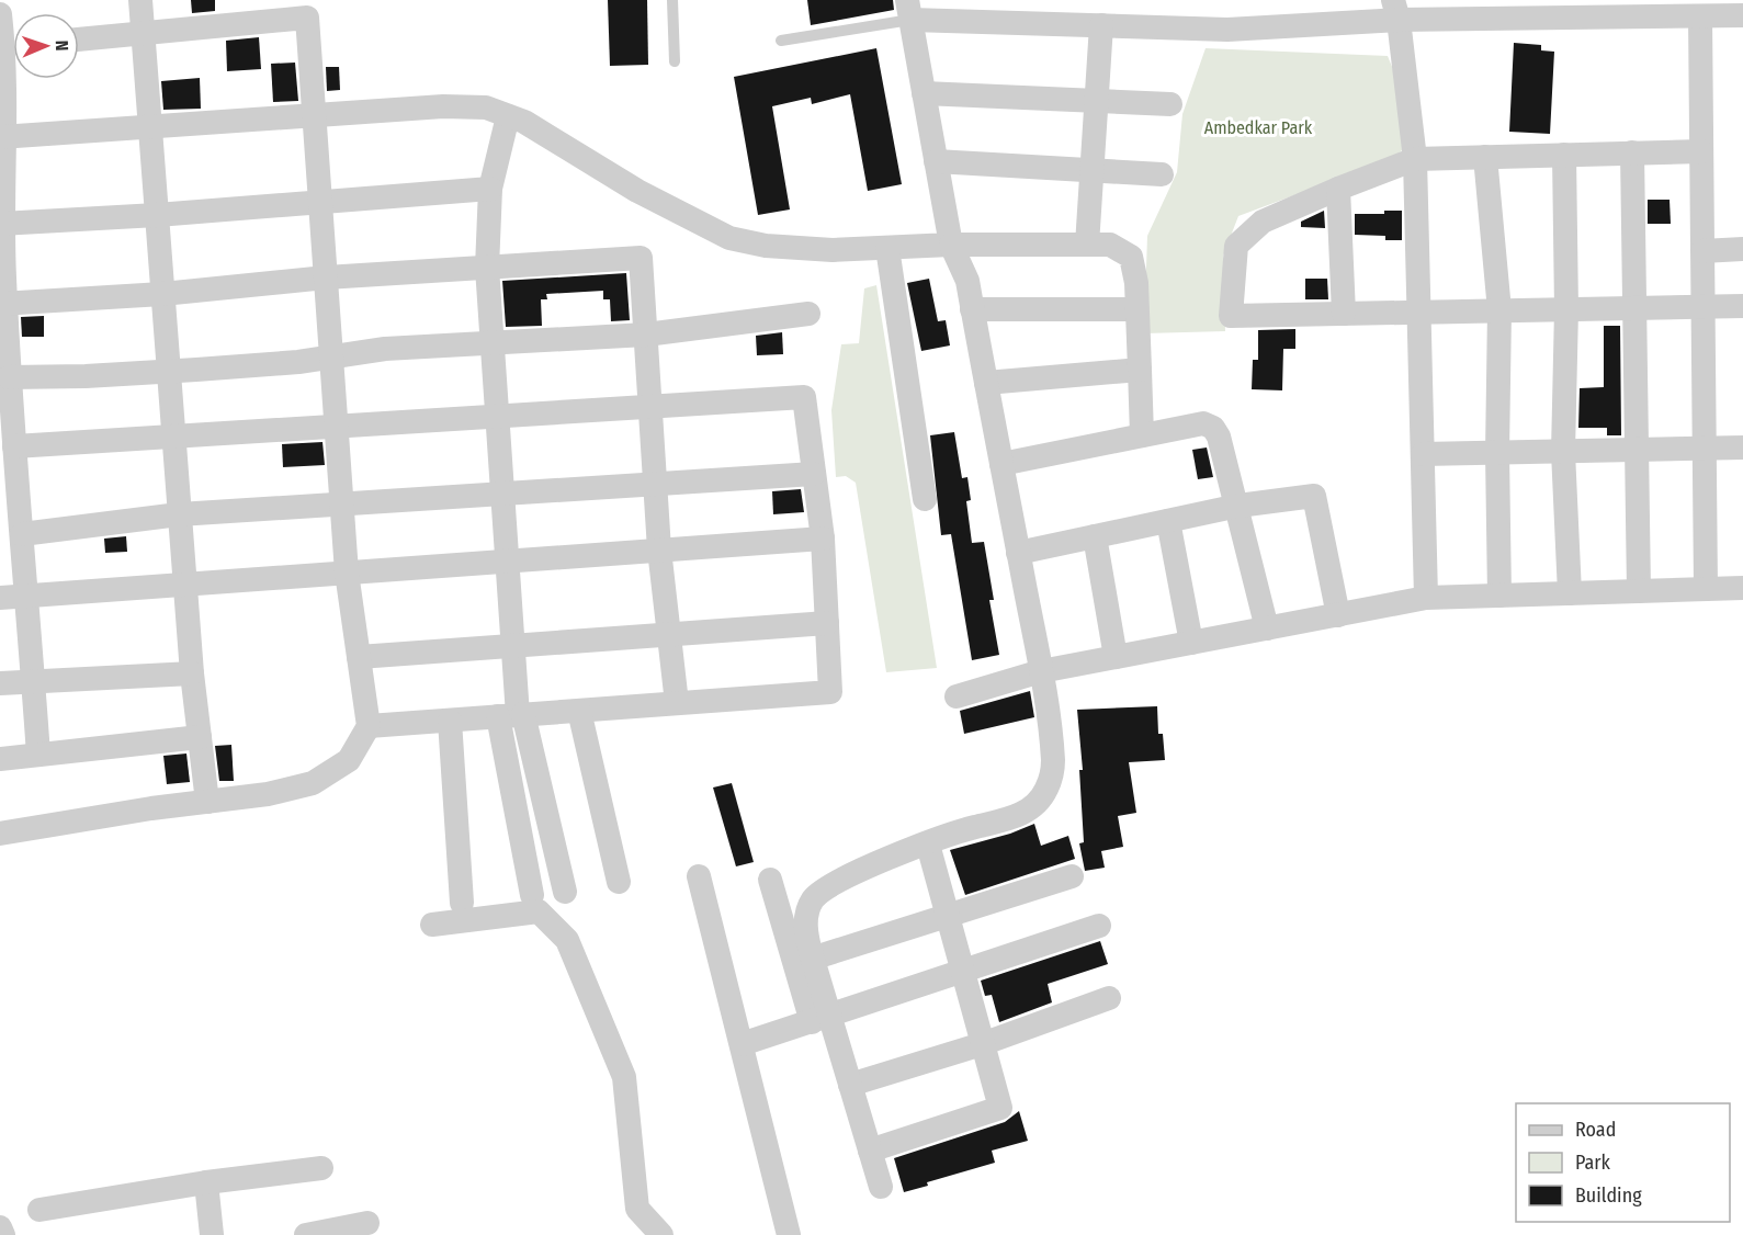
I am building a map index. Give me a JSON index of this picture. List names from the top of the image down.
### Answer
{
  "parks": ["Ambedkar Park"],
  "legend": ["Road", "Park", "Building"],
  "north": "right"
}
